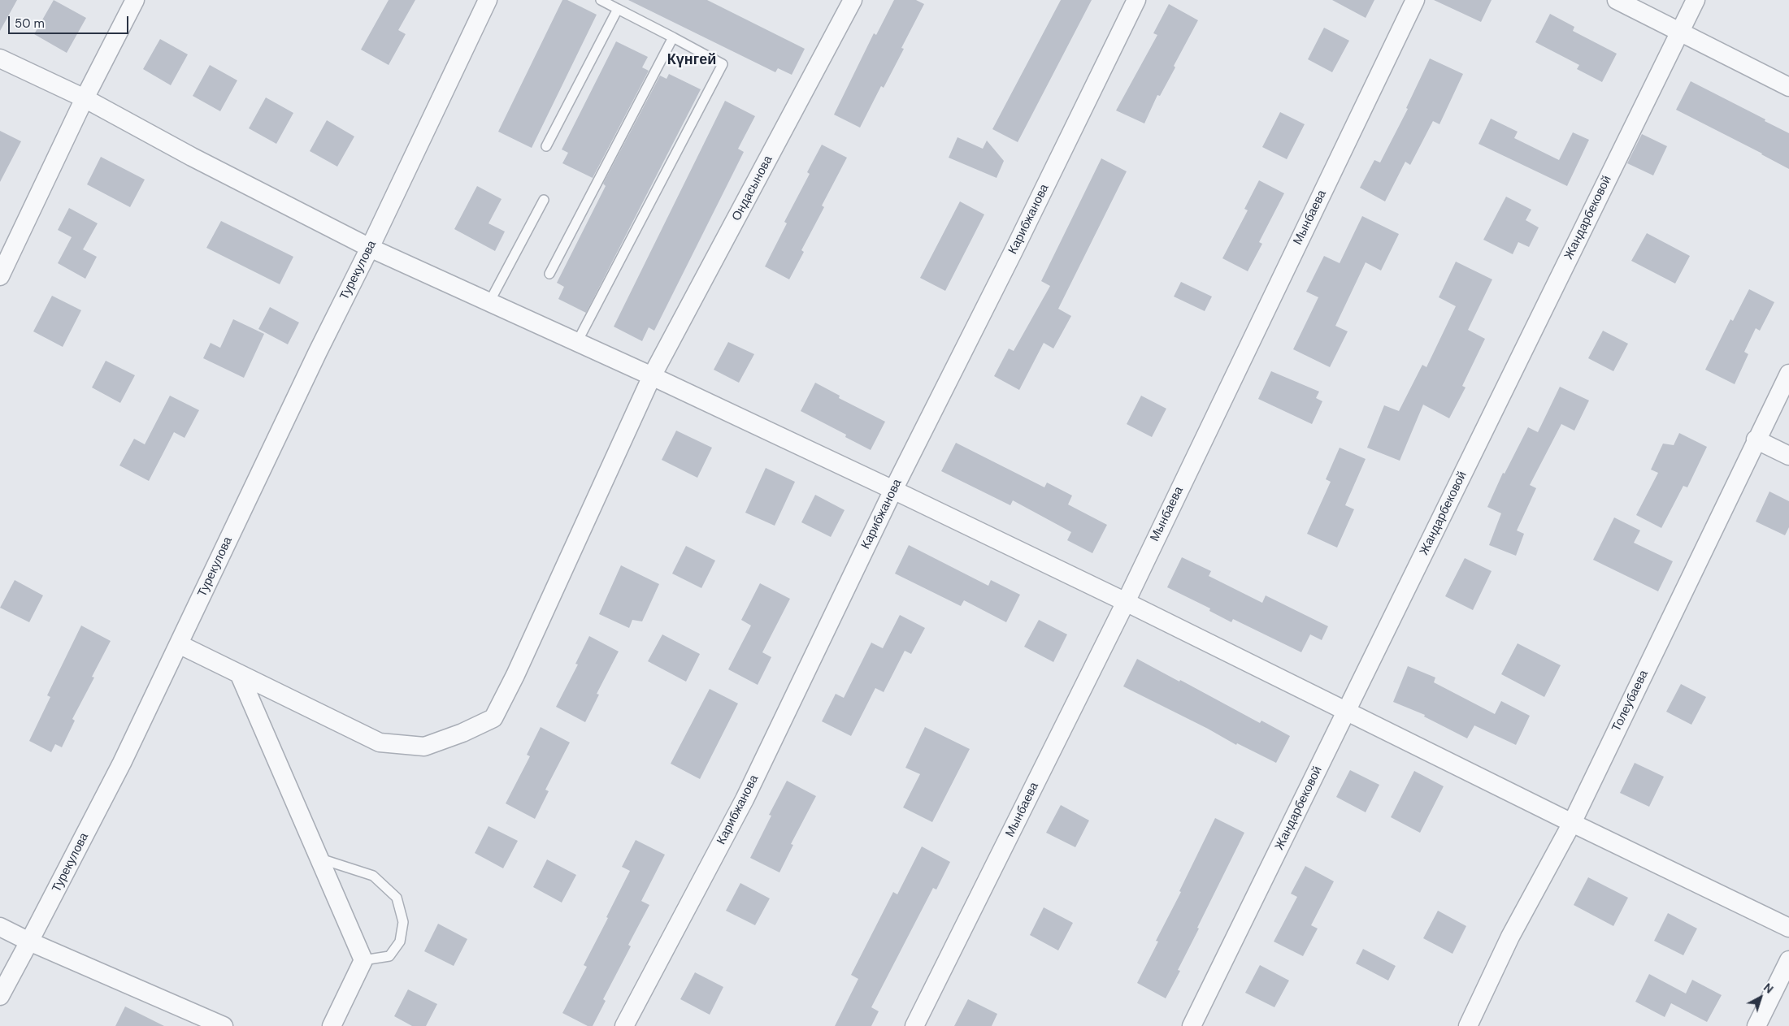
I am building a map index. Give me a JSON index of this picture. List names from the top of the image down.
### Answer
{
  "streets": {
    "street": [
      "Ондасынова",
      "Мынбаева",
      "Жандарбековой",
      "Карибжанова",
      "Турекулова",
      "Толеубаева"
    ]
  },
  "crossings": [
    ["Ондасынова", "Турекулова"]
  ],
  "districts": ["Күнгей"],
  "scale_bar": "50 m",
  "north": "top right"
}
